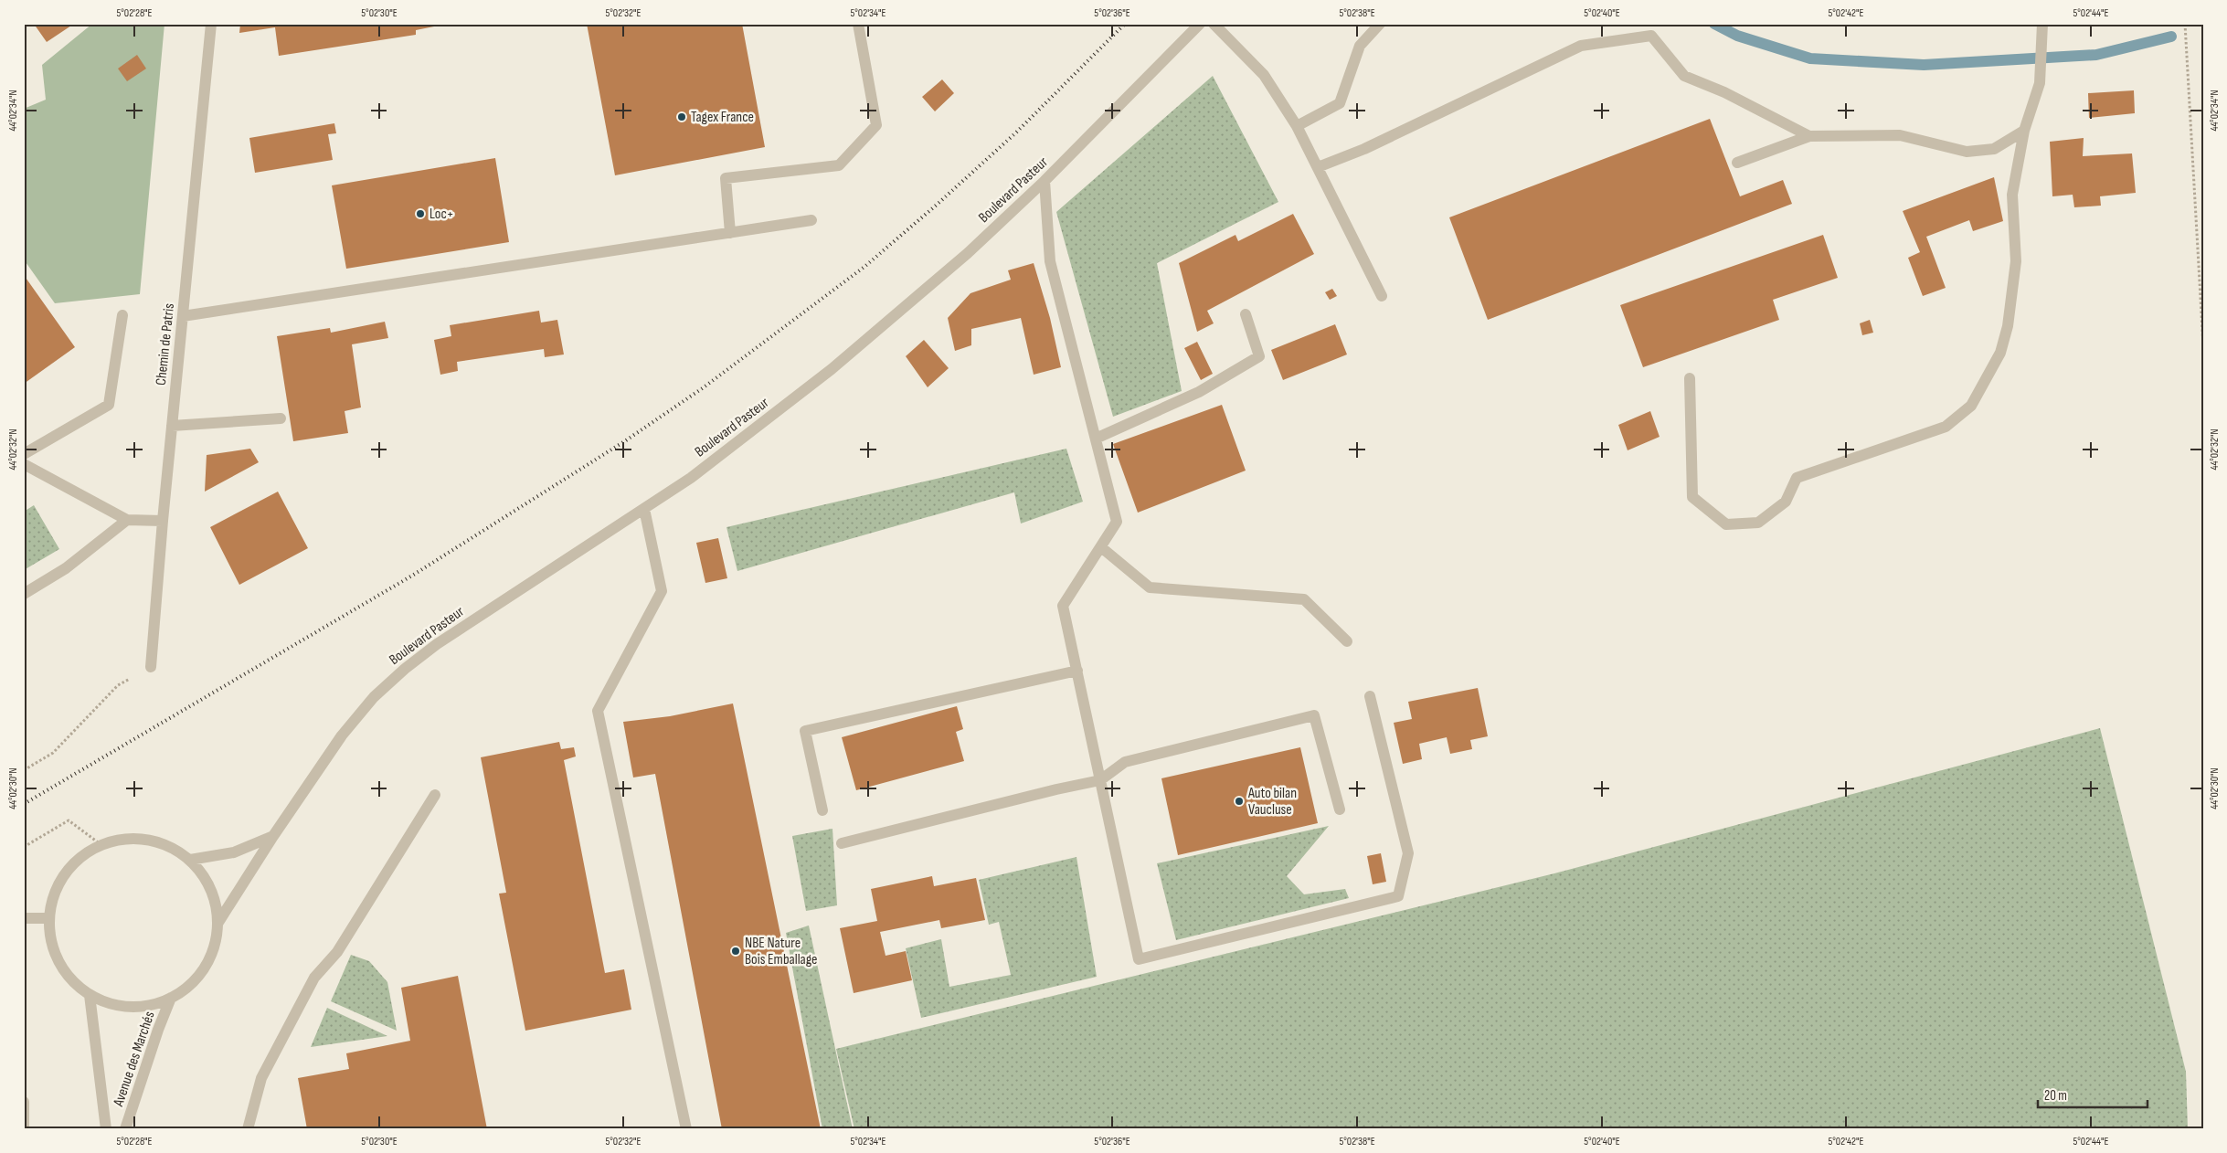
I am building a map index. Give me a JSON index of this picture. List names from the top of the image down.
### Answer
{
  "streets": {
    "street": ["Boulevard Pasteur", "Chemin de Patris", "Avenue des Marchés"]
  },
  "places": [
    "Tagex France",
    "Loc+",
    "Auto bilan Vaucluse",
    "NBE Nature Bois Emballage"
  ],
  "scale_bar": "20 m",
  "coordinates": [
    "5°02'28\"E",
    "5°02'30\"E",
    "5°02'32\"E",
    "5°02'34\"E",
    "5°02'36\"E",
    "5°02'38\"E",
    "5°02'40\"E",
    "5°02'42\"E",
    "5°02'44\"E",
    "44°02'34\"N",
    "44°02'32\"N",
    "44°02'30\"N"
  ]
}
